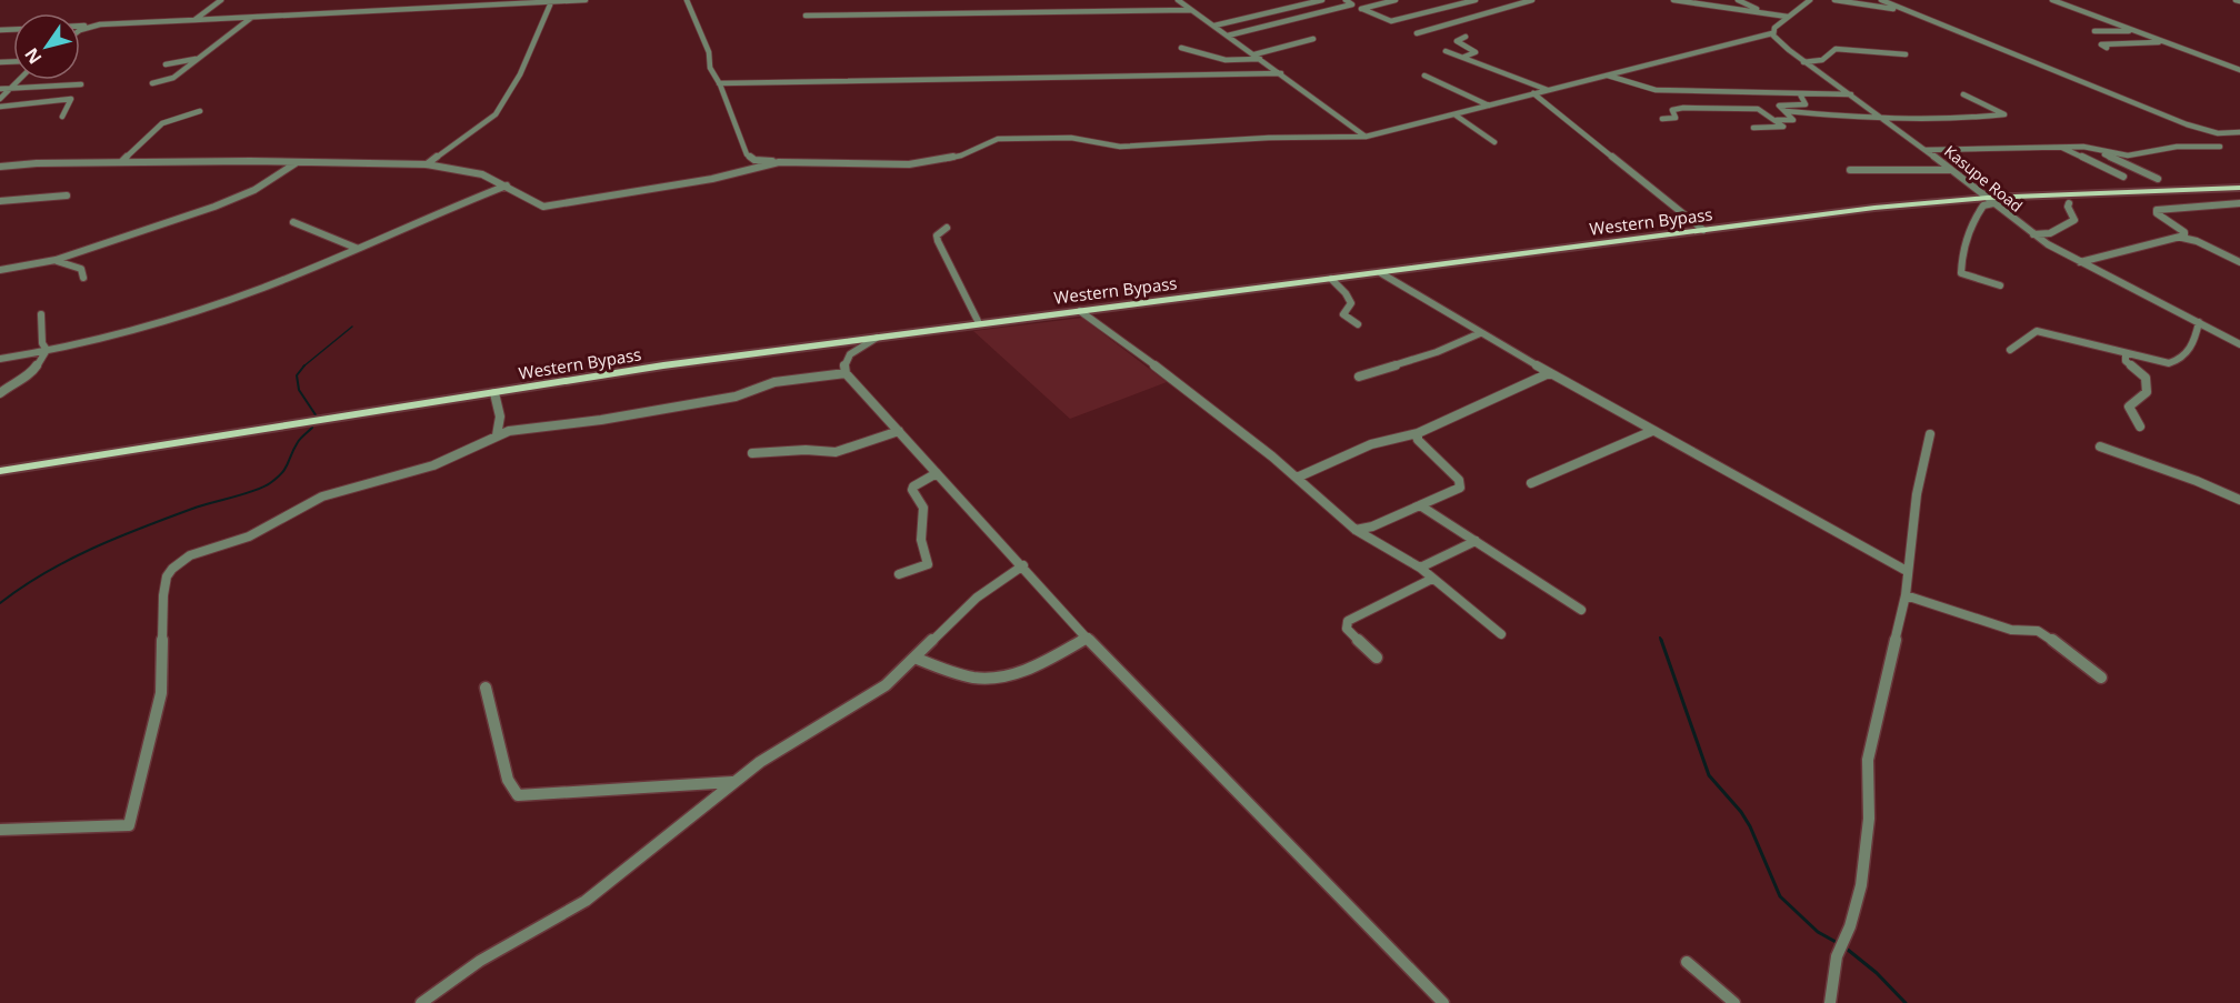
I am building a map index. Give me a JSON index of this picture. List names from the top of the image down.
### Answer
{
  "streets": {
    "main road": ["Western Bypass"],
    "street": ["Kasupe Road"]
  },
  "crossings": [
    ["Kasupe Road", "Western Bypass"]
  ],
  "north": "bottom left"
}
